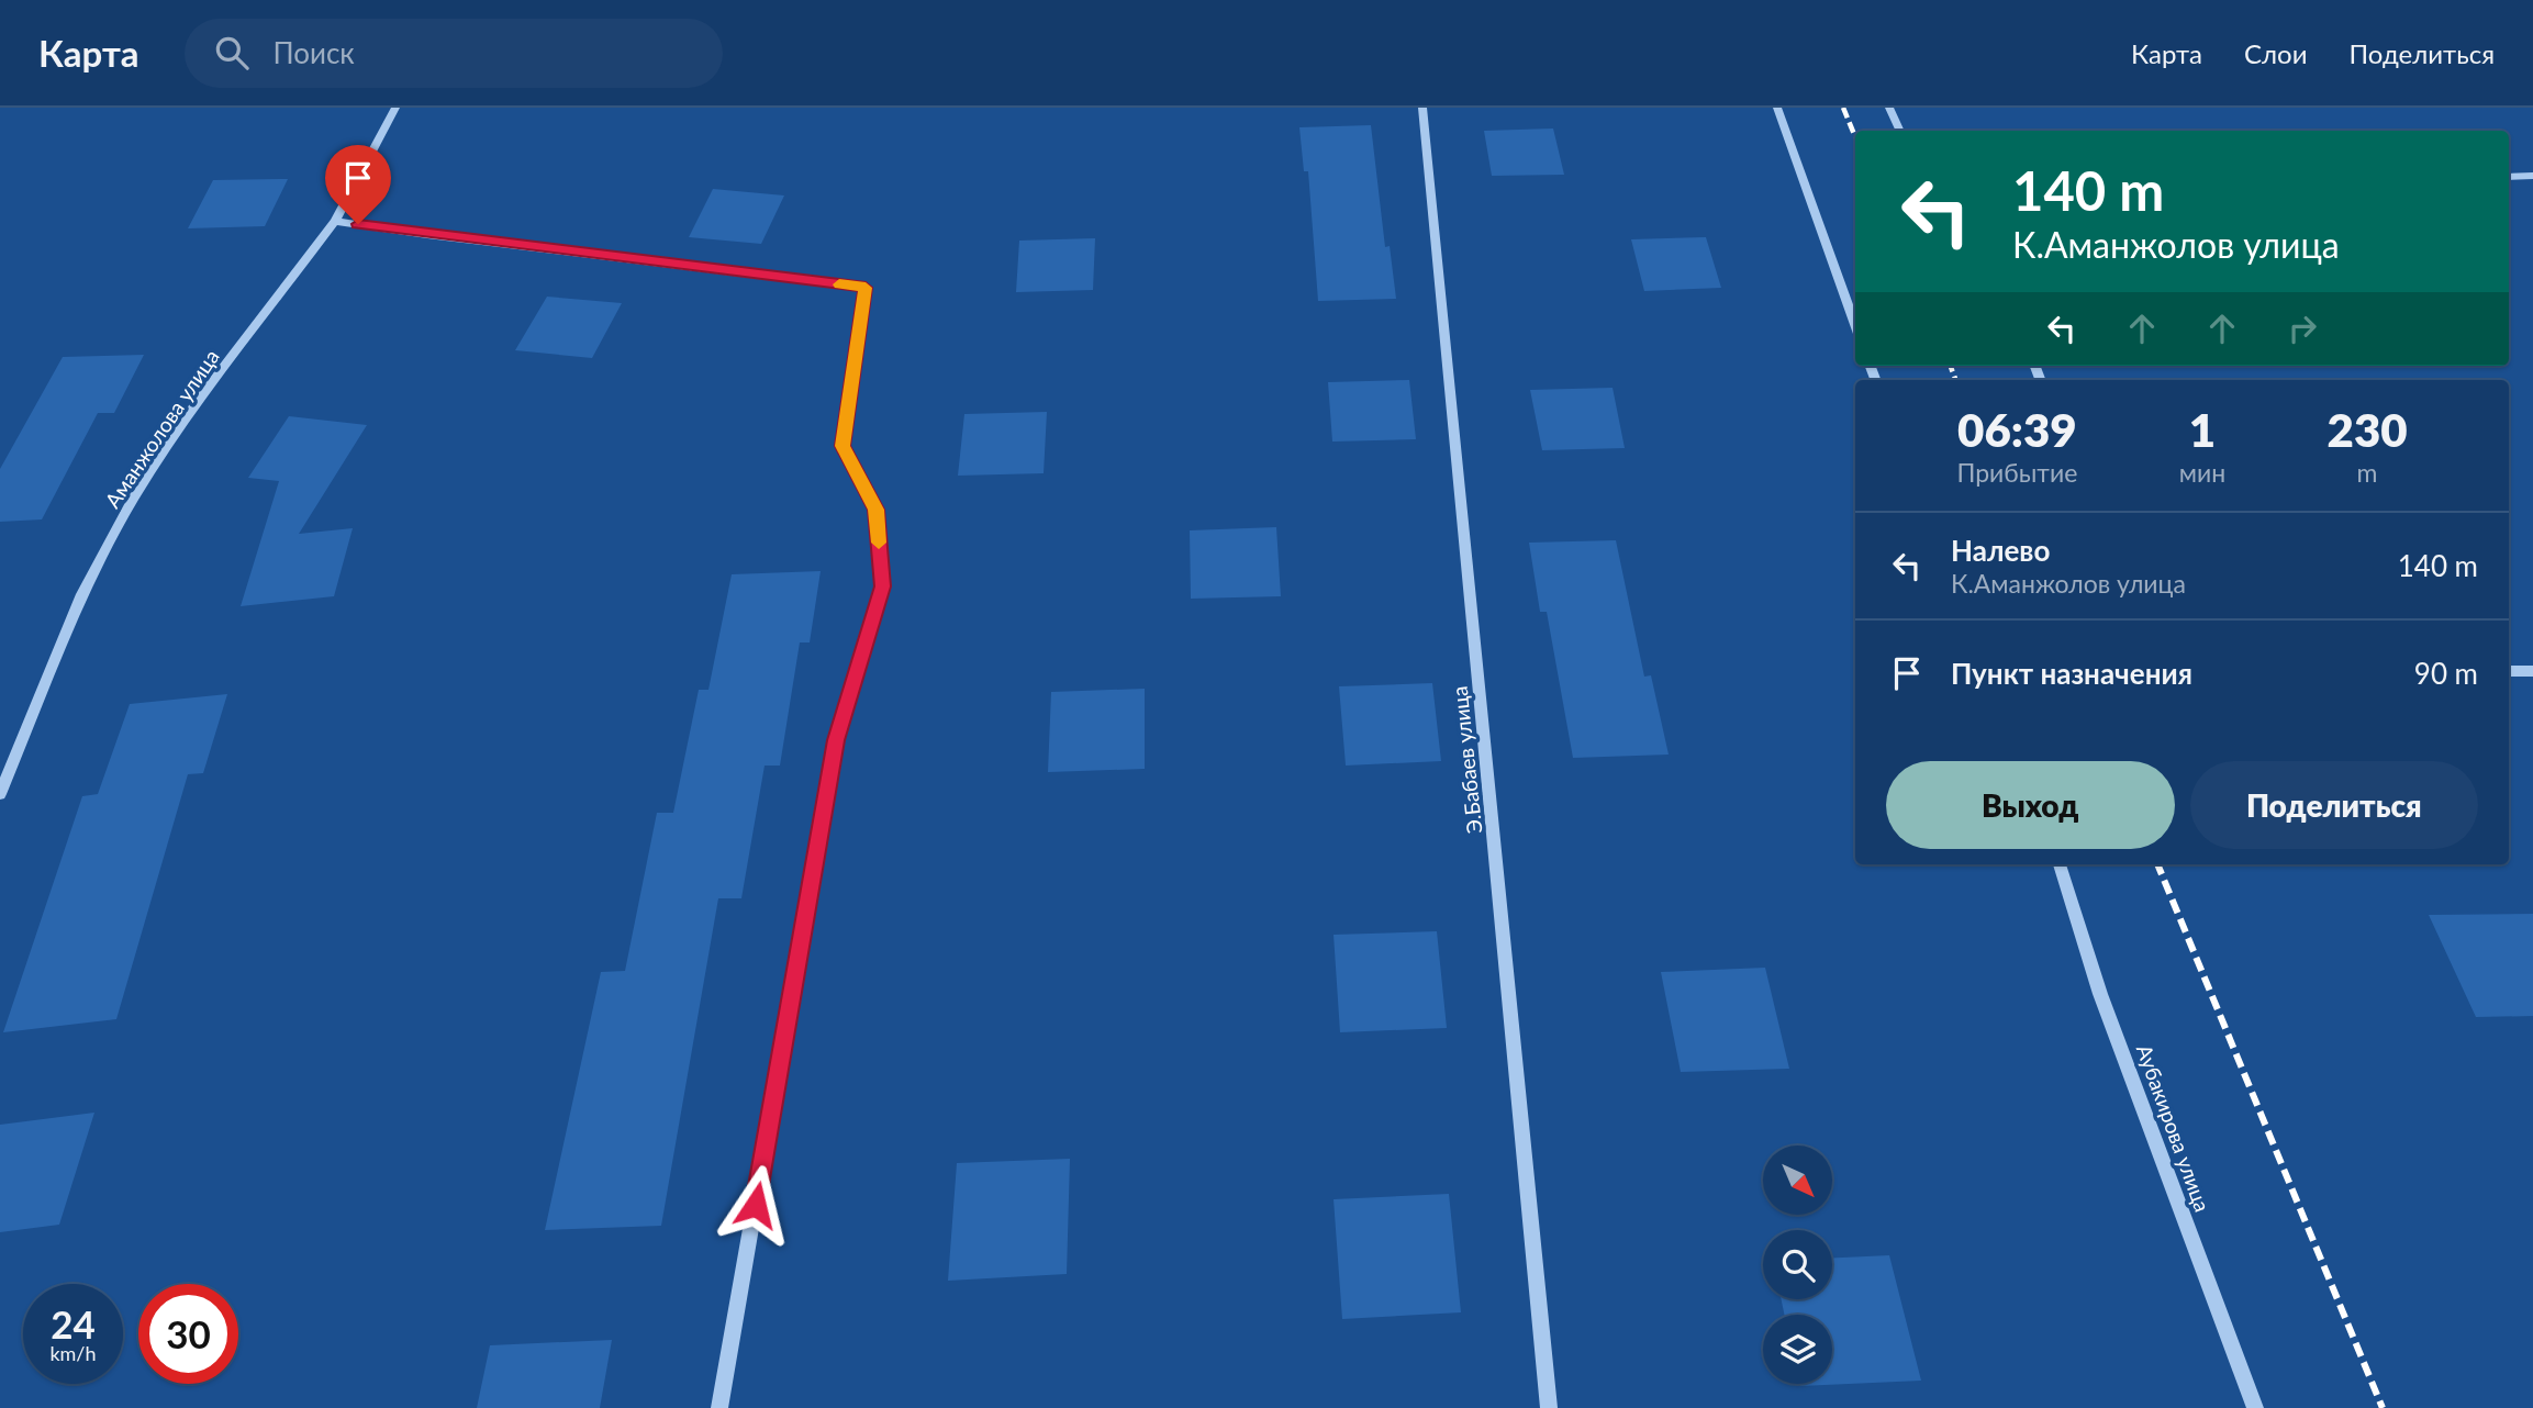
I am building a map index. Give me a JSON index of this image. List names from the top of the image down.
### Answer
{
  "streets": {
    "street": ["Аманжолова улица", "Э.Бабаев улица", "Аубакирова улица"]
  },
  "north": "bottom right",
  "page": {
    "header": "Карта",
    "search": "Поиск",
    "nav": ["Карта", "Слои", "Поделиться"],
    "turn": ["140 m", "К.Аманжолов улица"],
    "eta": [
      "06:39",
      "Прибытие",
      "1",
      "мин",
      "230",
      "m"
    ],
    "list": [
      {
        "name": "Налево",
        "note": "К.Аманжолов улица",
        "value": "140 m"
      },
      {
        "name": "Пункт назначения",
        "value": "90 m"
      }
    ],
    "buttons": ["Выход", "Поделиться"],
    "speed": "24 km/h",
    "limit": "30"
  }
}
